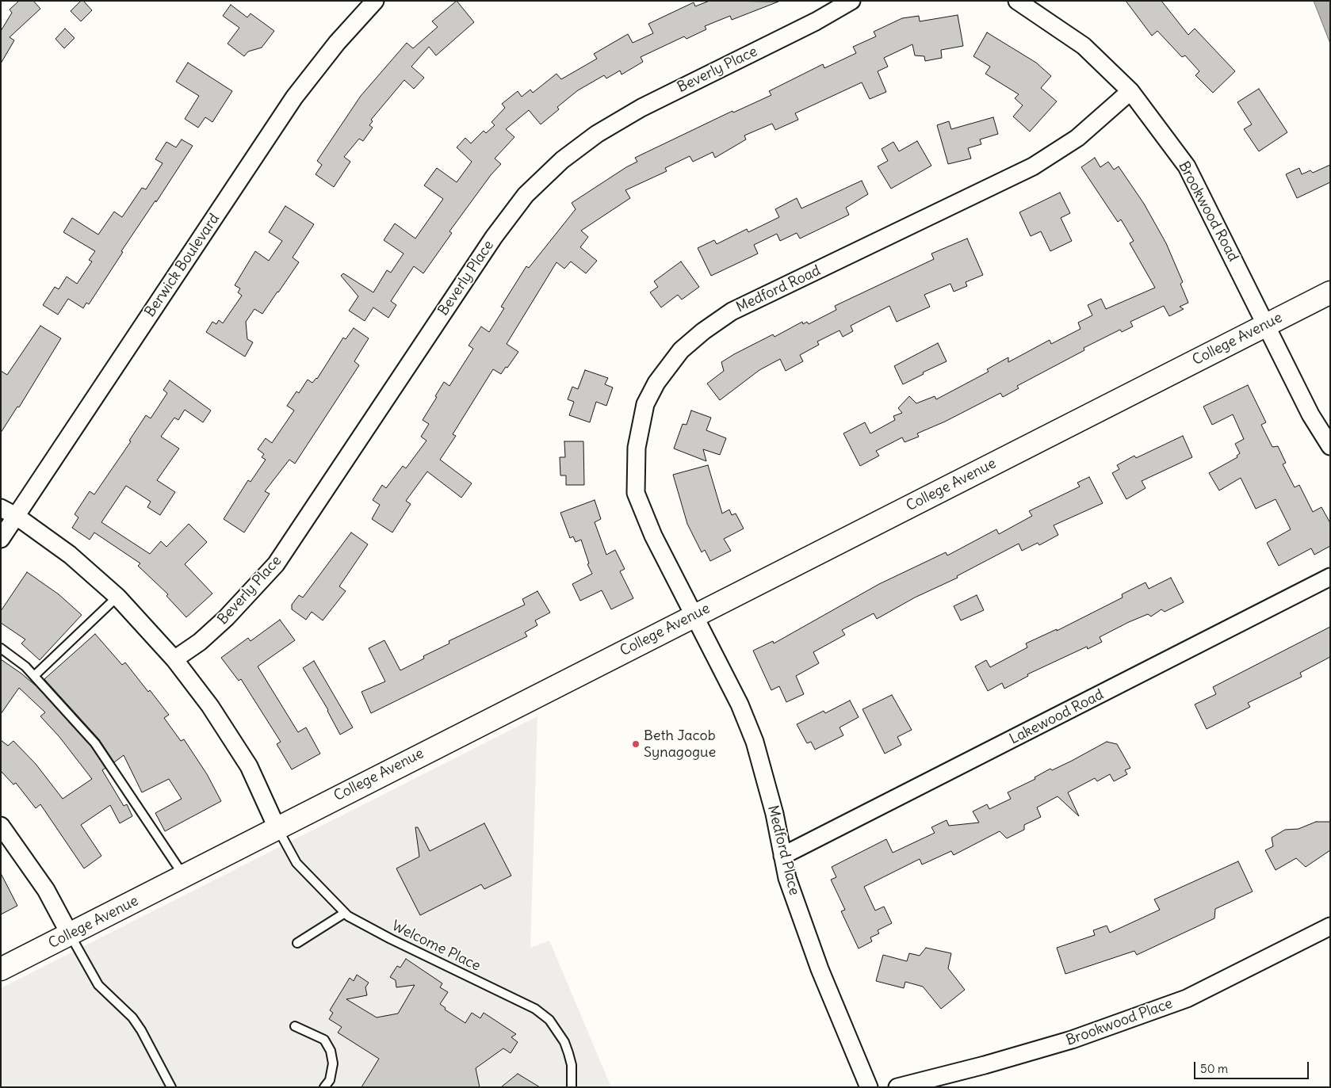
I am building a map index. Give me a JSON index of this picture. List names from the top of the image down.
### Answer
{
  "streets": {
    "main road": ["College Avenue"],
    "street": [
      "Beverly Place",
      "Brookwood Road",
      "Berwick Boulevard",
      "Medford Road",
      "Lakewood Road",
      "Medford Place",
      "Brookwood Place"
    ],
    "lane": ["Welcome Place"]
  },
  "crossings": [
    ["Brookwood Road", "Medford Road"],
    ["Brookwood Road", "College Avenue"],
    ["Medford Road", "College Avenue"],
    ["Medford Road", "Medford Place"],
    ["College Avenue", "Medford Place"],
    ["College Avenue", "Welcome Place"],
    ["Lakewood Road", "Medford Place"]
  ],
  "places": ["Beth Jacob Synagogue"],
  "scale_bar": "50 m"
}
